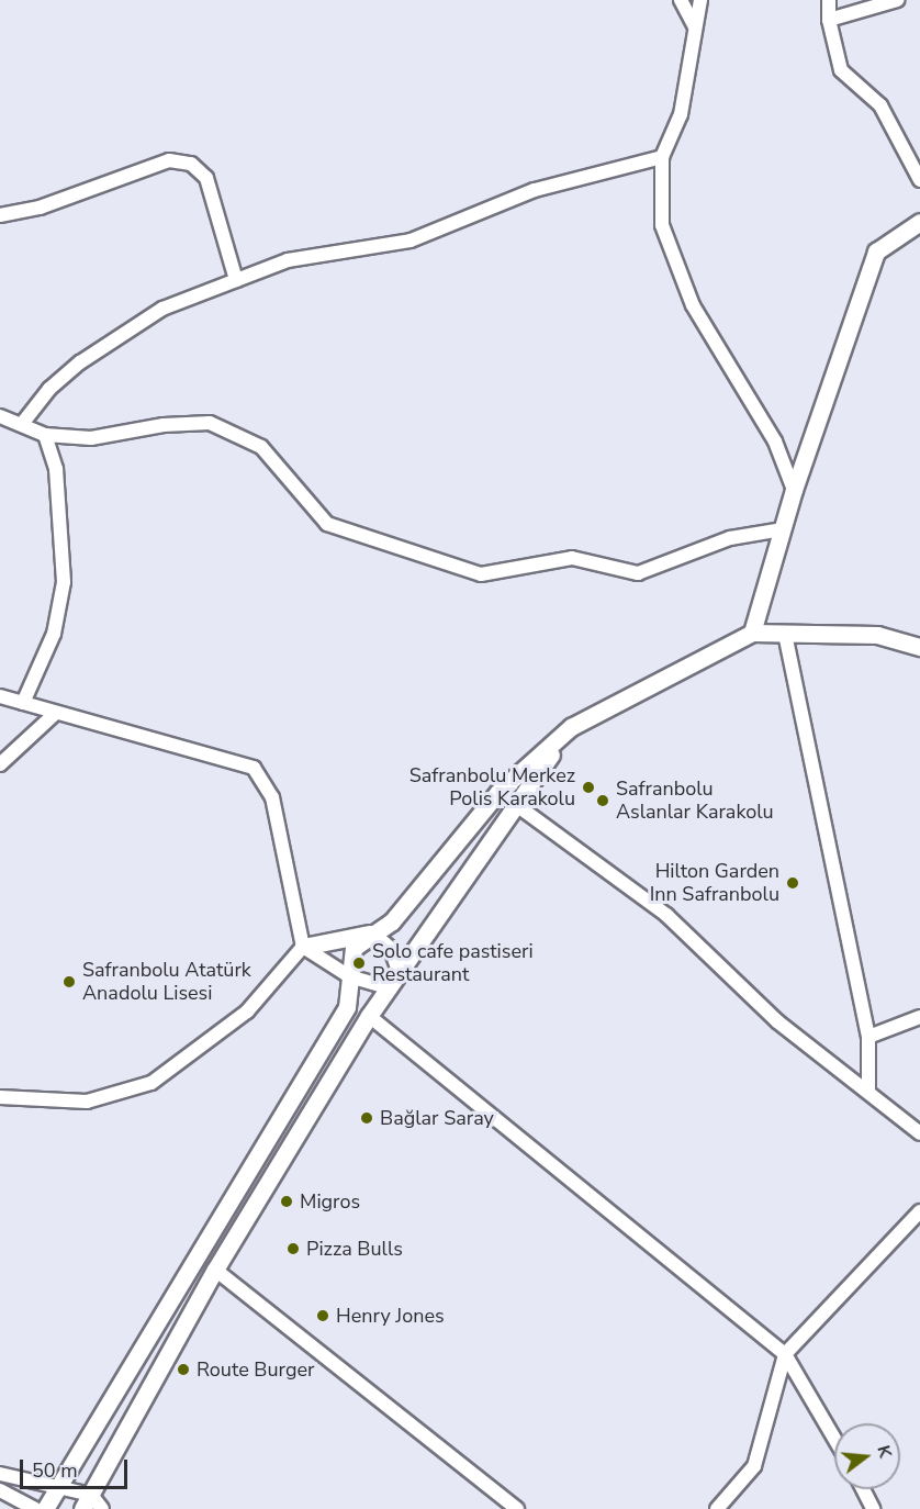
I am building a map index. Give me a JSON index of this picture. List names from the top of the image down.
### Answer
{
  "places": [
    "Safranbolu Merkez Polis Karakolu",
    "Safranbolu Aslanlar Karakolu",
    "Hilton Garden Inn Safranbolu",
    "Solo cafe pastiseri Restaurant",
    "Safranbolu Atatürk Anadolu Lisesi",
    "Bağlar Saray",
    "Migros",
    "Pizza Bulls",
    "Henry Jones",
    "Route Burger"
  ],
  "scale_bar": "50 m",
  "north": "right"
}
